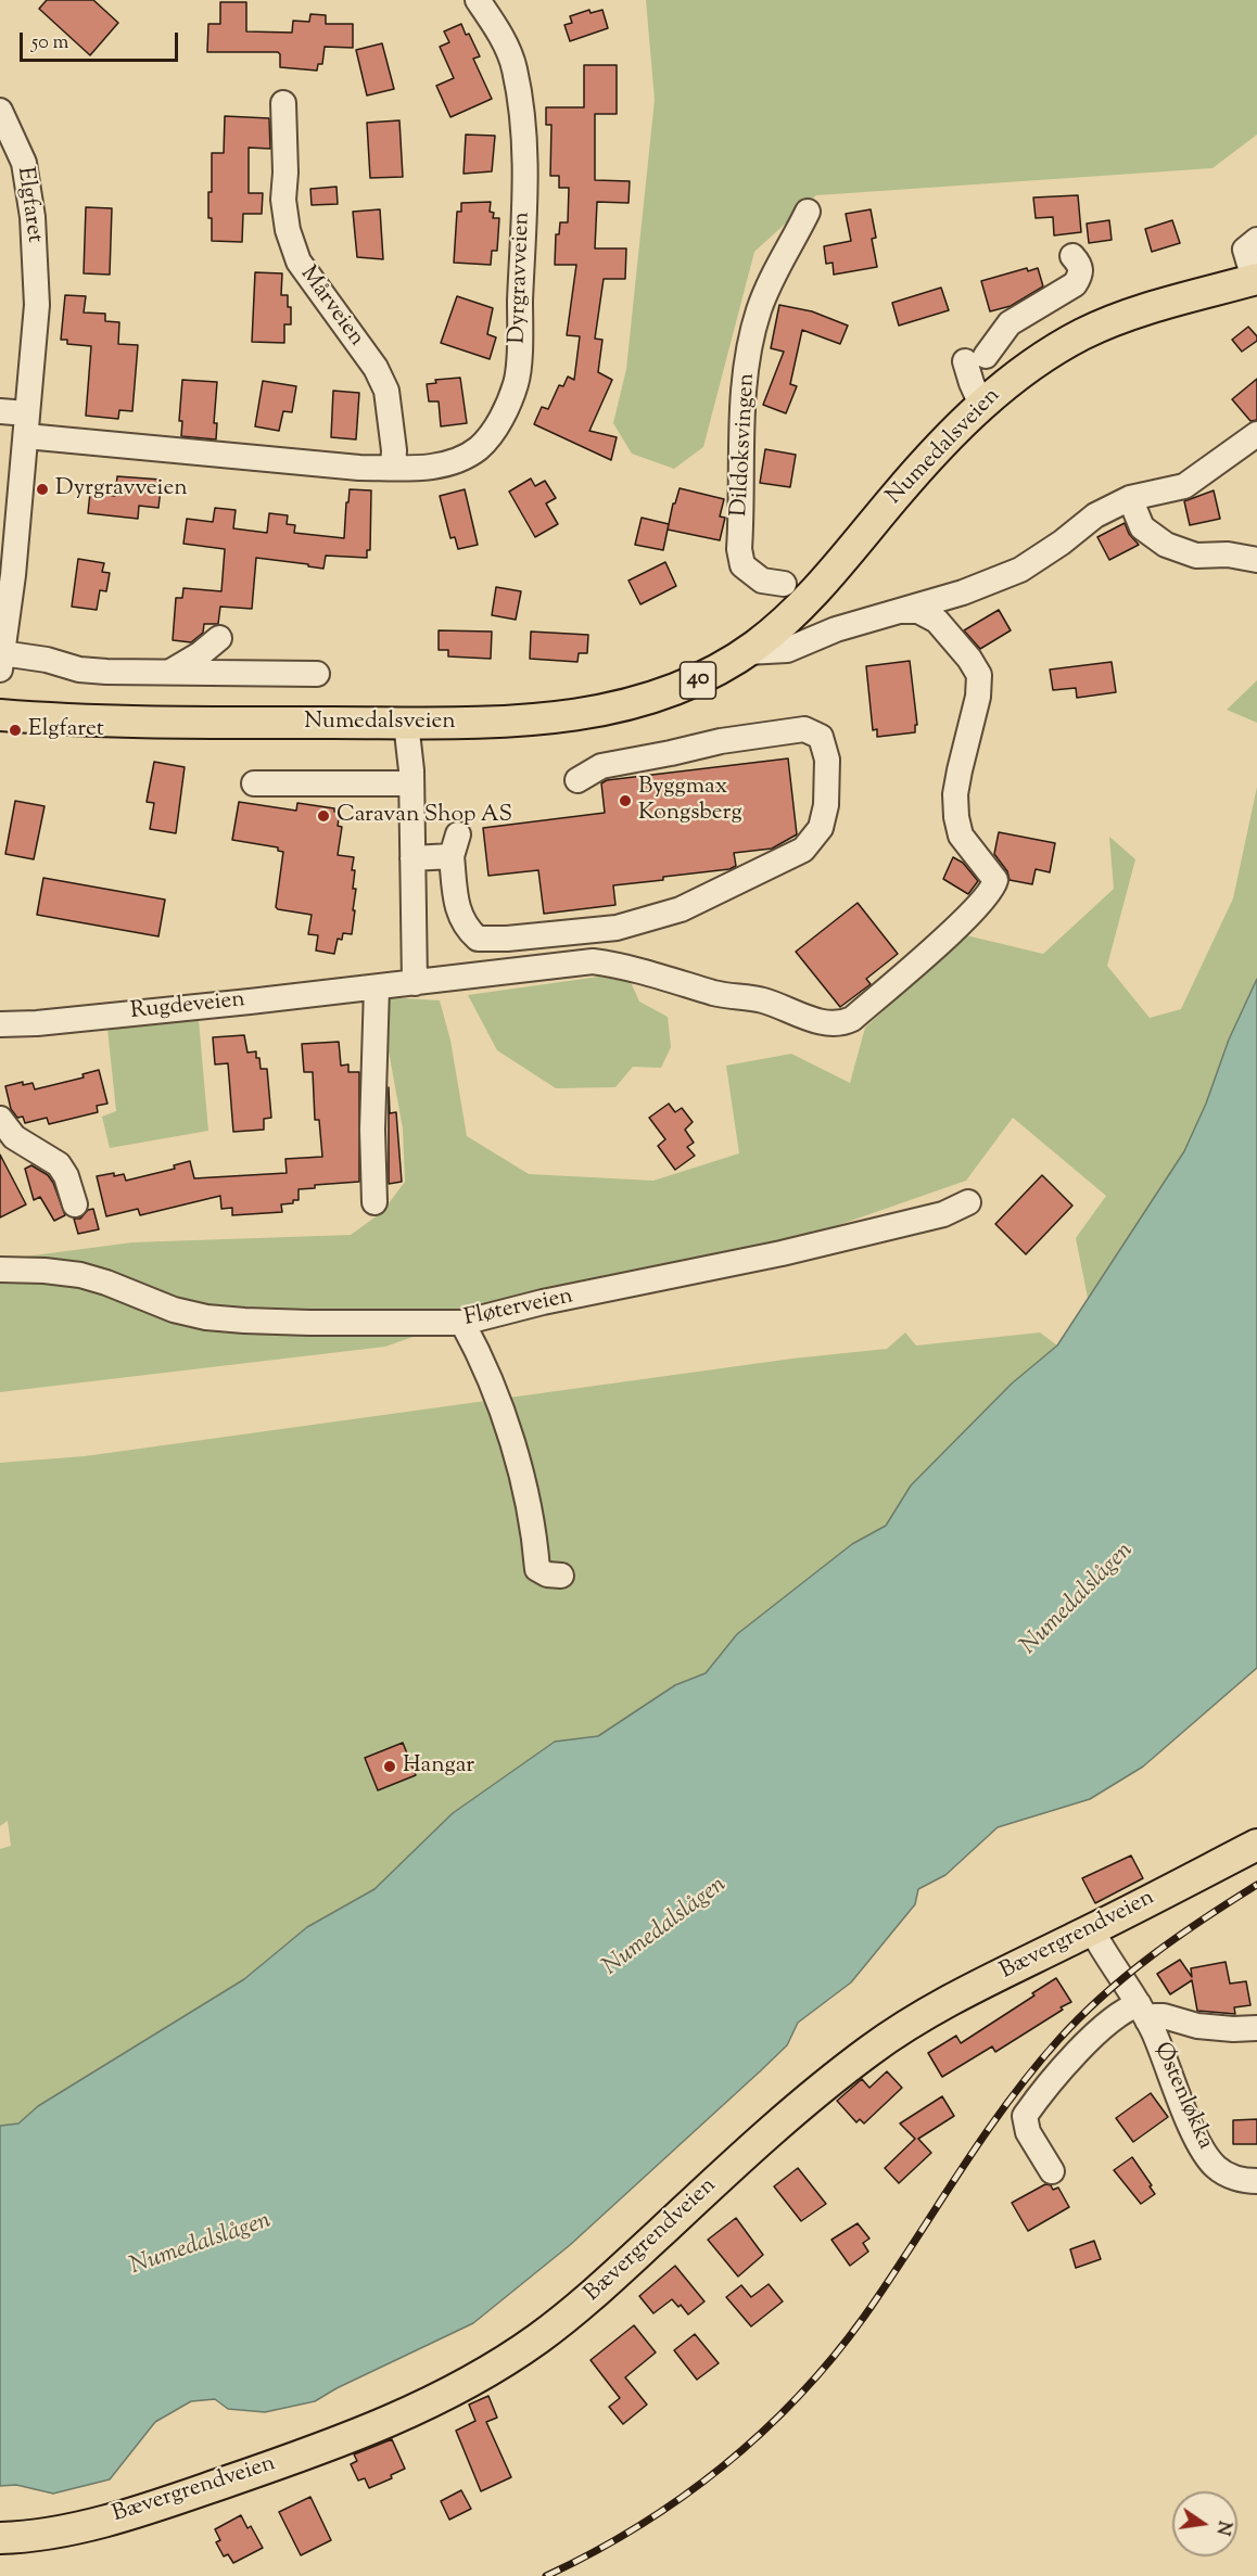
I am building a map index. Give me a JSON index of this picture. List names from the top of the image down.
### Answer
{
  "streets": {
    "main road": ["Numedalsveien", "40", "Bævergrendveien"],
    "street": [
      "Elgfaret",
      "Dyrgravveien",
      "Mårveien",
      "Dildoksvingen",
      "Rugdeveien",
      "Fløterveien",
      "Østenløkka"
    ]
  },
  "crossings": [
    ["Elgfaret", "Dyrgravveien"],
    ["Dyrgravveien", "Mårveien"],
    ["Numedalsveien", "Rugdeveien"],
    ["Bævergrendveien", "Østenløkka"]
  ],
  "water": ["Numedalslågen"],
  "places": [
    "Dyrgravveien",
    "Elgfaret",
    "Byggmax Kongsberg",
    "Caravan Shop AS",
    "Hangar"
  ],
  "scale_bar": "50 m",
  "north": "right"
}
